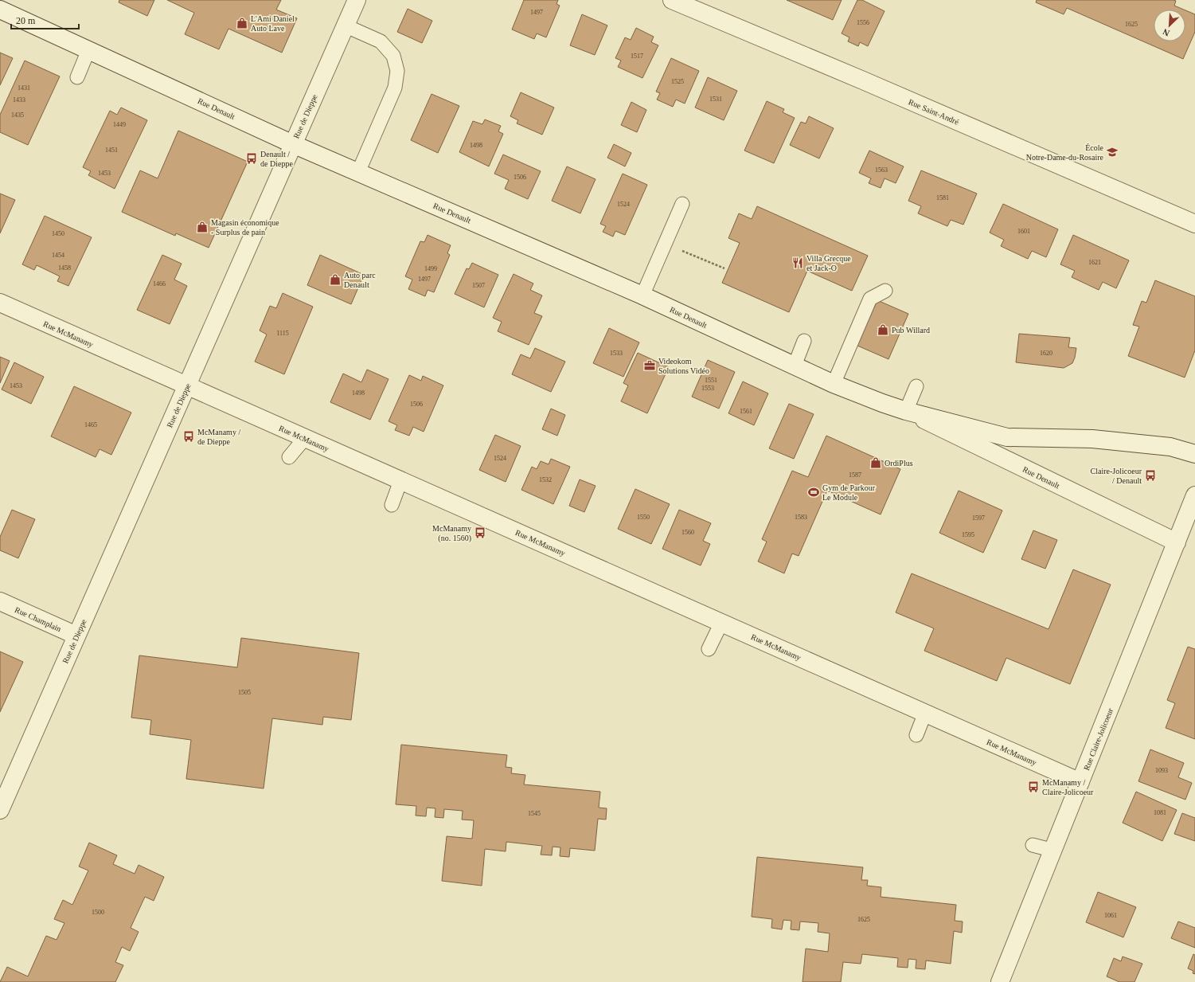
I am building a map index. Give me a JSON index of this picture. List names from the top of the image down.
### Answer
{
  "streets": {
    "street": [
      "Rue Denault",
      "Rue Saint-André",
      "Rue de Dieppe",
      "Rue McManamy",
      "Rue Champlain",
      "Rue Claire-Jolicoeur"
    ]
  },
  "crossings": [
    ["Rue Denault", "Rue de Dieppe"],
    ["Rue Denault", "Rue Claire-Jolicoeur"],
    ["Rue de Dieppe", "Rue McManamy"],
    ["Rue de Dieppe", "Rue Champlain"],
    ["Rue McManamy", "Rue Claire-Jolicoeur"]
  ],
  "places": {
    "shop": [
      "L'Ami Daniel Auto Lave",
      "Magasin économique - Surplus de pain",
      "Auto parc Denault",
      "Pub Willard",
      "OrdiPlus"
    ],
    "school or university": ["École Notre-Dame-du-Rosaire"],
    "bus stop": [
      "Denault / de Dieppe",
      "McManamy / de Dieppe",
      "Claire-Jolicoeur / Denault",
      "McManamy (no. 1560)",
      "McManamy / Claire-Jolicoeur"
    ],
    "restaurant": ["Villa Grecque et Jack-O"],
    "office": ["Videokom Solutions Vidéo"],
    "sports": ["Gym de Parkour Le Module"]
  },
  "house_numbers": [
    "1497",
    "1556",
    "1625",
    "1517",
    "1525",
    "1431",
    "1531",
    "1433",
    "1435",
    "1449",
    "1498",
    "1451",
    "1563",
    "1453",
    "1506",
    "1581",
    "1524",
    "1601",
    "1450",
    "1454",
    "1621",
    "1458",
    "1499",
    "1497",
    "1466",
    "1507",
    "1115",
    "1533",
    "1620",
    "1551",
    "1453",
    "1553",
    "1498",
    "1506",
    "1561",
    "1465",
    "1524",
    "1587",
    "1532",
    "1550",
    "1583",
    "1597",
    "1560",
    "1595",
    "1505",
    "1093",
    "1081",
    "1545",
    "1500",
    "1061",
    "1625"
  ],
  "scale_bar": "20 m",
  "north": "bottom left"
}
